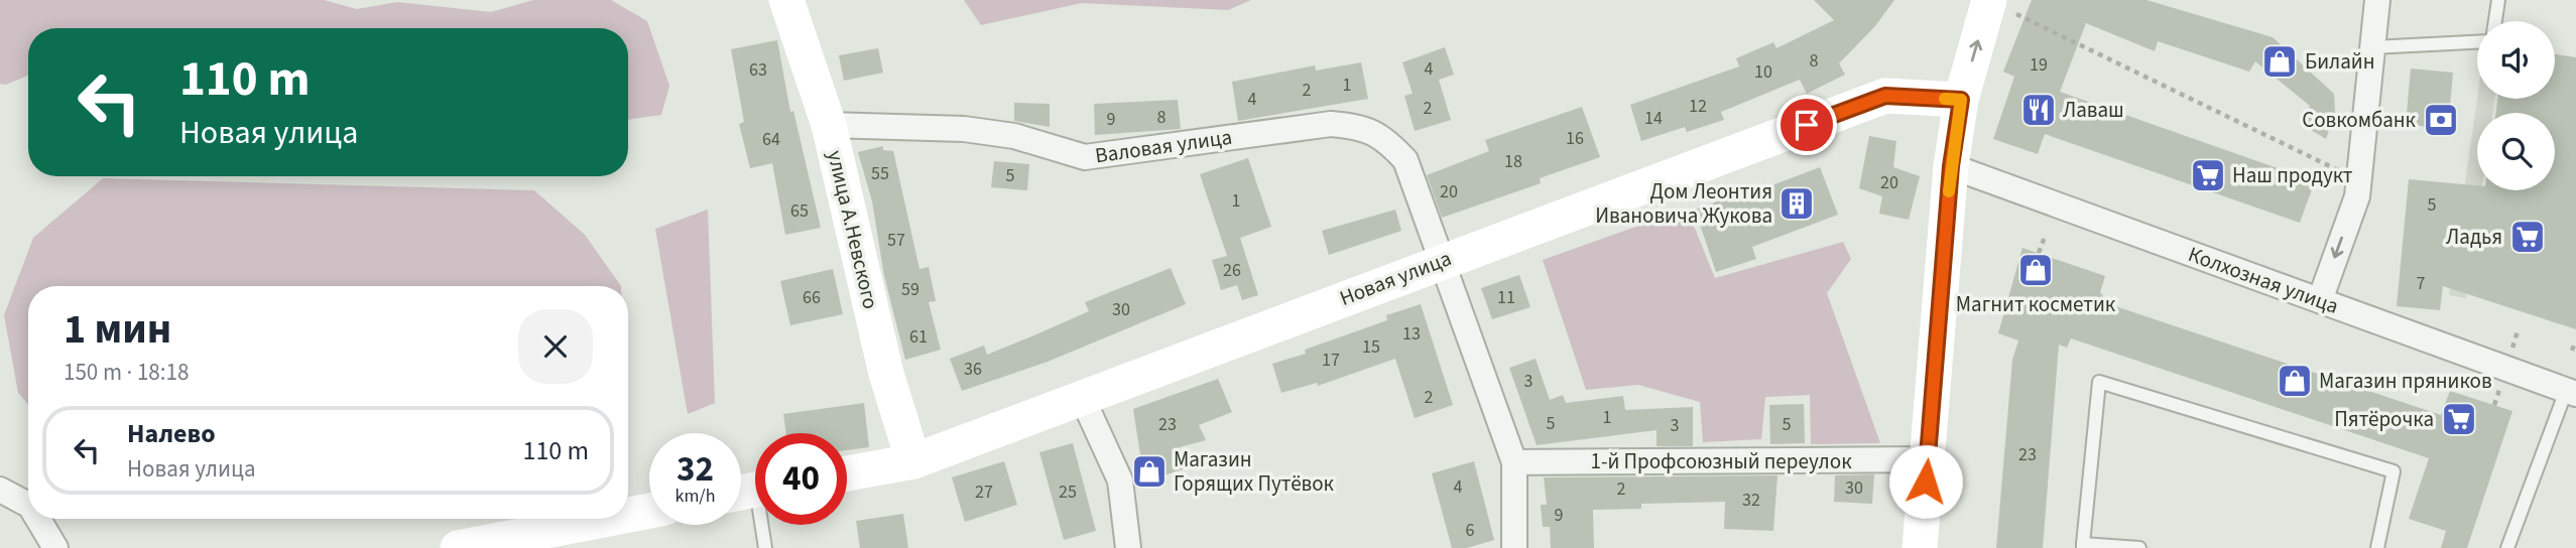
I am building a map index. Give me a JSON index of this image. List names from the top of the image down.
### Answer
{
  "streets": {
    "street": [
      "Валовая улица",
      "улица А.Невского",
      "Новая улица",
      "Колхозная улица",
      "1-й Профсоюзный переулок"
    ]
  },
  "crossings": [
    ["Валовая улица", "улица А.Невского"],
    ["Валовая улица", "Новая улица"],
    ["Валовая улица", "1-й Профсоюзный переулок"],
    ["улица А.Невского", "Новая улица"]
  ],
  "places": {
    "shop": [
      "Билайн",
      "Магнит косметик",
      "Магазин пряников",
      "Магазин Горящих Путёвок"
    ],
    "restaurant": ["Лаваш"],
    "bank": ["Совкомбанк"],
    "supermarket": ["Наш продукт", "Ладья", "Пятёрочка"],
    "building": ["Дом Леонтия Ивановича Жукова"]
  },
  "house_numbers": [
    "8",
    "19",
    "4",
    "63",
    "10",
    "1",
    "2",
    "4",
    "12",
    "2",
    "8",
    "14",
    "9",
    "16",
    "64",
    "18",
    "55",
    "5",
    "20",
    "20",
    "1",
    "5",
    "65",
    "57",
    "26",
    "7",
    "59",
    "66",
    "11",
    "30",
    "13",
    "61",
    "15",
    "17",
    "36",
    "3",
    "2",
    "1",
    "5",
    "23",
    "5",
    "3",
    "23",
    "4",
    "30",
    "2",
    "27",
    "25",
    "32",
    "9",
    "6"
  ],
  "page": {
    "turn": ["110 m", "Новая улица"],
    "heading": ["1 мин", "150 m · 18:18"],
    "list": [
      {
        "name": "Налево",
        "note": "Новая улица",
        "value": "110 m"
      }
    ],
    "speed": "32 km/h",
    "limit": "40"
  }
}
